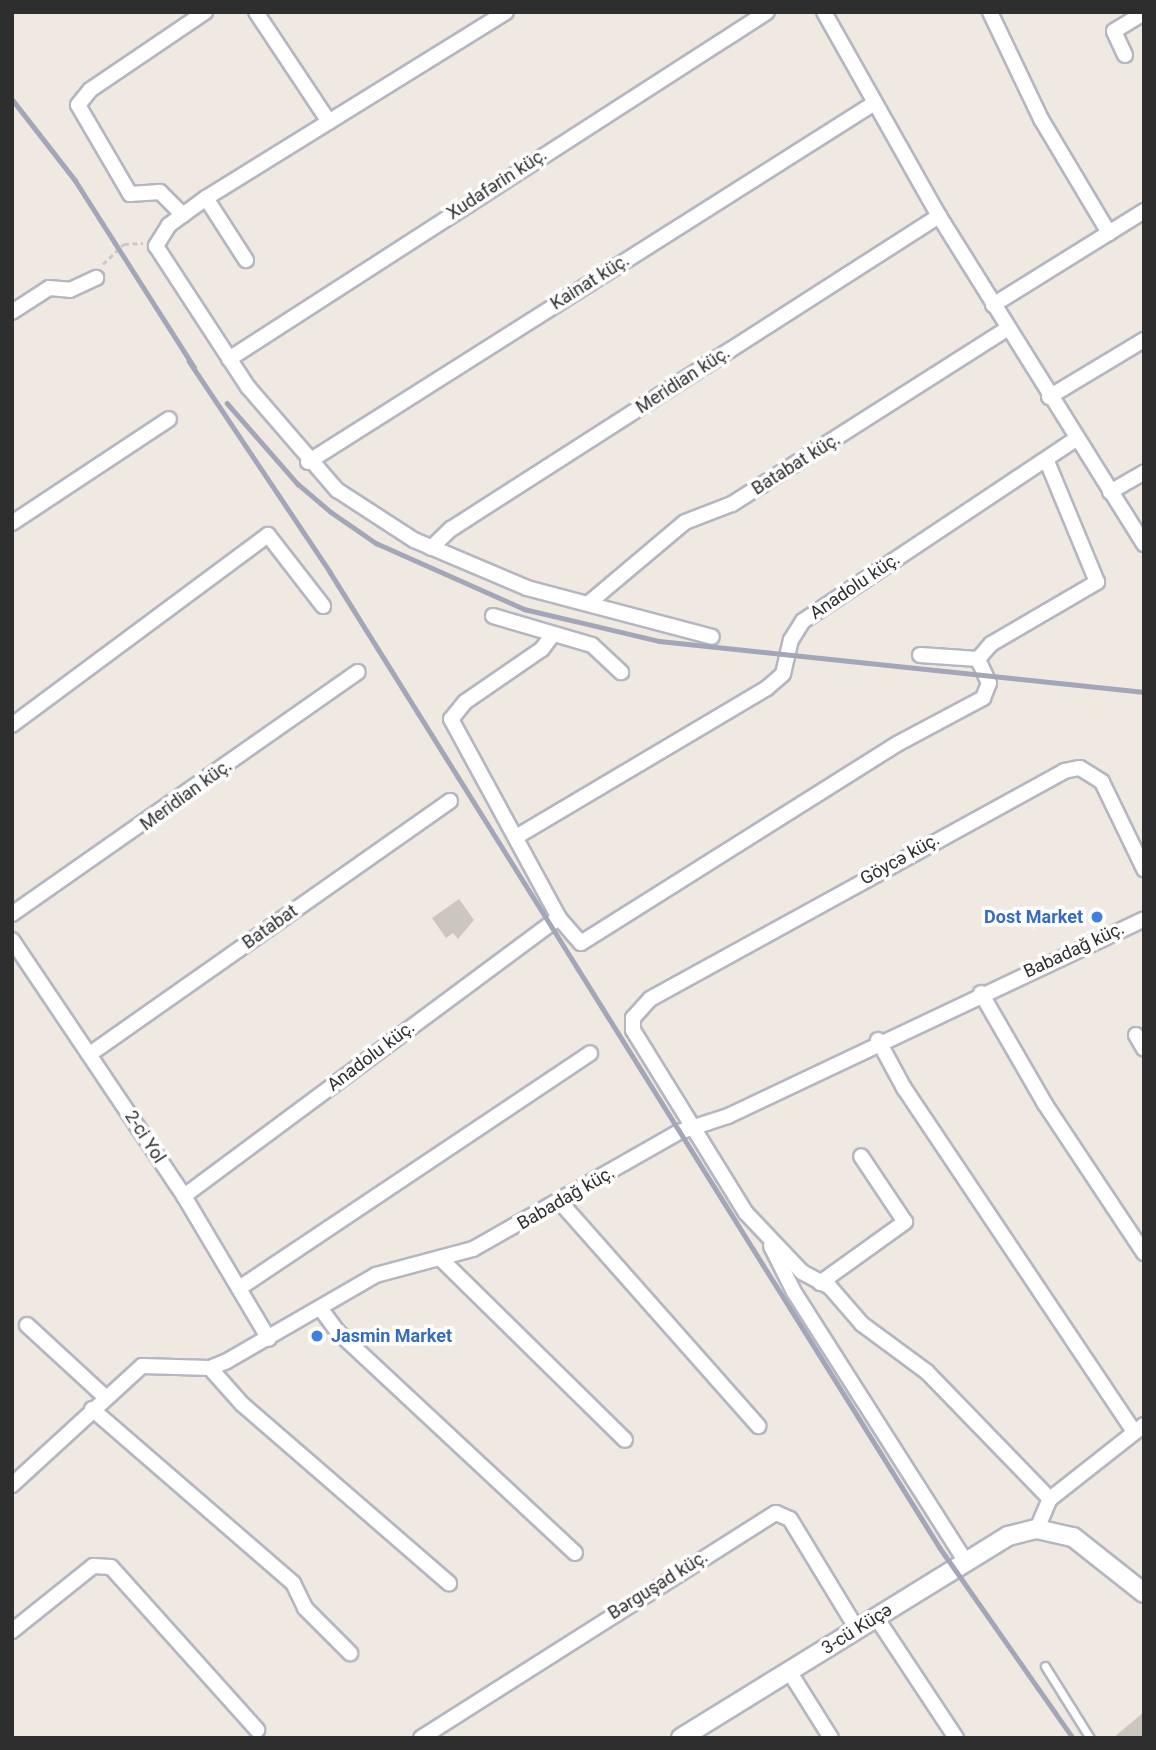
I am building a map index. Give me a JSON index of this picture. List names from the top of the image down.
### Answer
{
  "streets": {
    "street": [
      "Xudafərin küç.",
      "Kainat küç.",
      "Meridian küç.",
      "Batabat küç.",
      "Anadolu küç.",
      "Göycə küç.",
      "Batabat",
      "Babadağ küç.",
      "2-ci Yol",
      "Bərguşad küç.",
      "3-cü Küçə"
    ]
  },
  "crossings": [
    ["Anadolu küç.", "2-ci Yol"],
    ["Göycə küç.", "Babadağ küç."],
    ["Batabat", "2-ci Yol"],
    ["Babadağ küç.", "2-ci Yol"],
    ["Bərguşad küç.", "3-cü Küçə"]
  ],
  "places": ["Dost Market", "Jasmin Market"]
}
